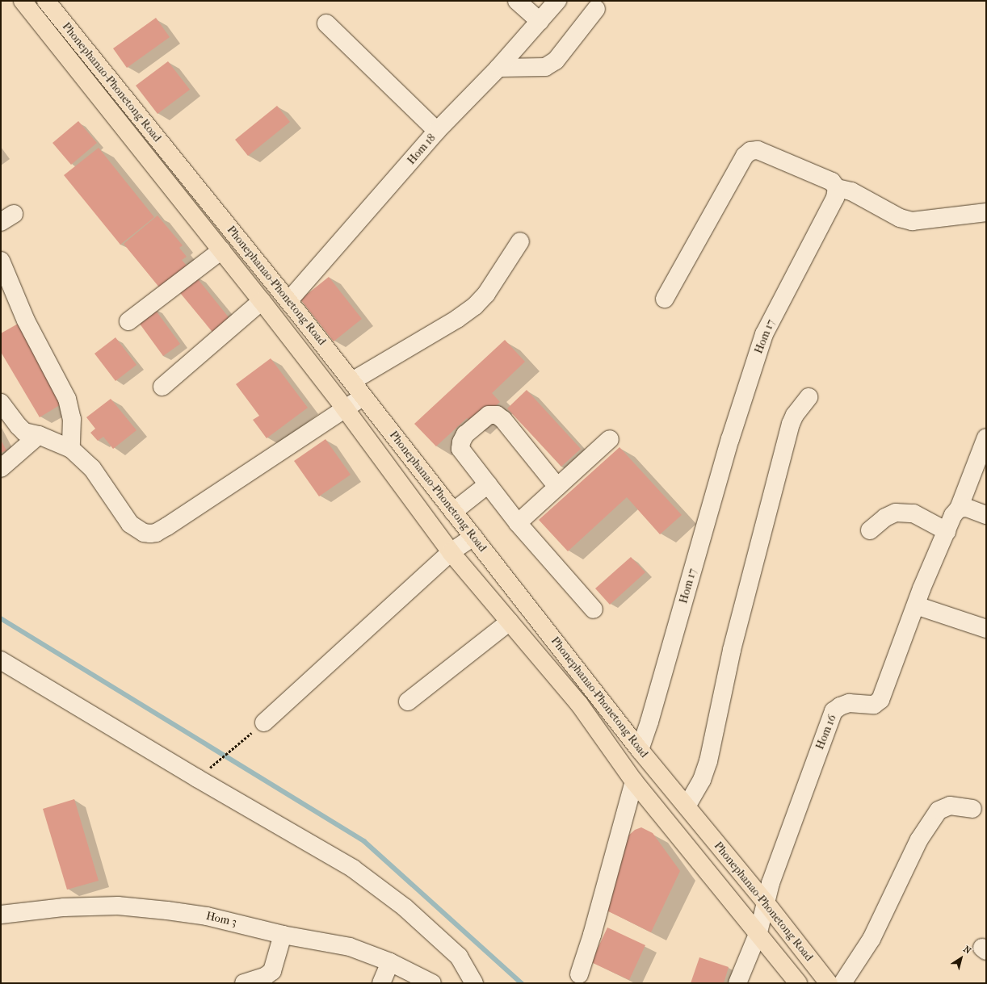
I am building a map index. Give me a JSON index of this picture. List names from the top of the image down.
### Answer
{
  "streets": {
    "main road": ["Phonephanao-Phonetong Road"],
    "street": [
      "Hom 18",
      "Hom 17",
      "Hom 16",
      "Hom 3"
    ]
  },
  "crossings": [
    ["Phonephanao-Phonetong Road", "Hom 18"],
    ["Phonephanao-Phonetong Road", "Hom 17"],
    ["Phonephanao-Phonetong Road", "Hom 16"]
  ],
  "north": "top right"
}
